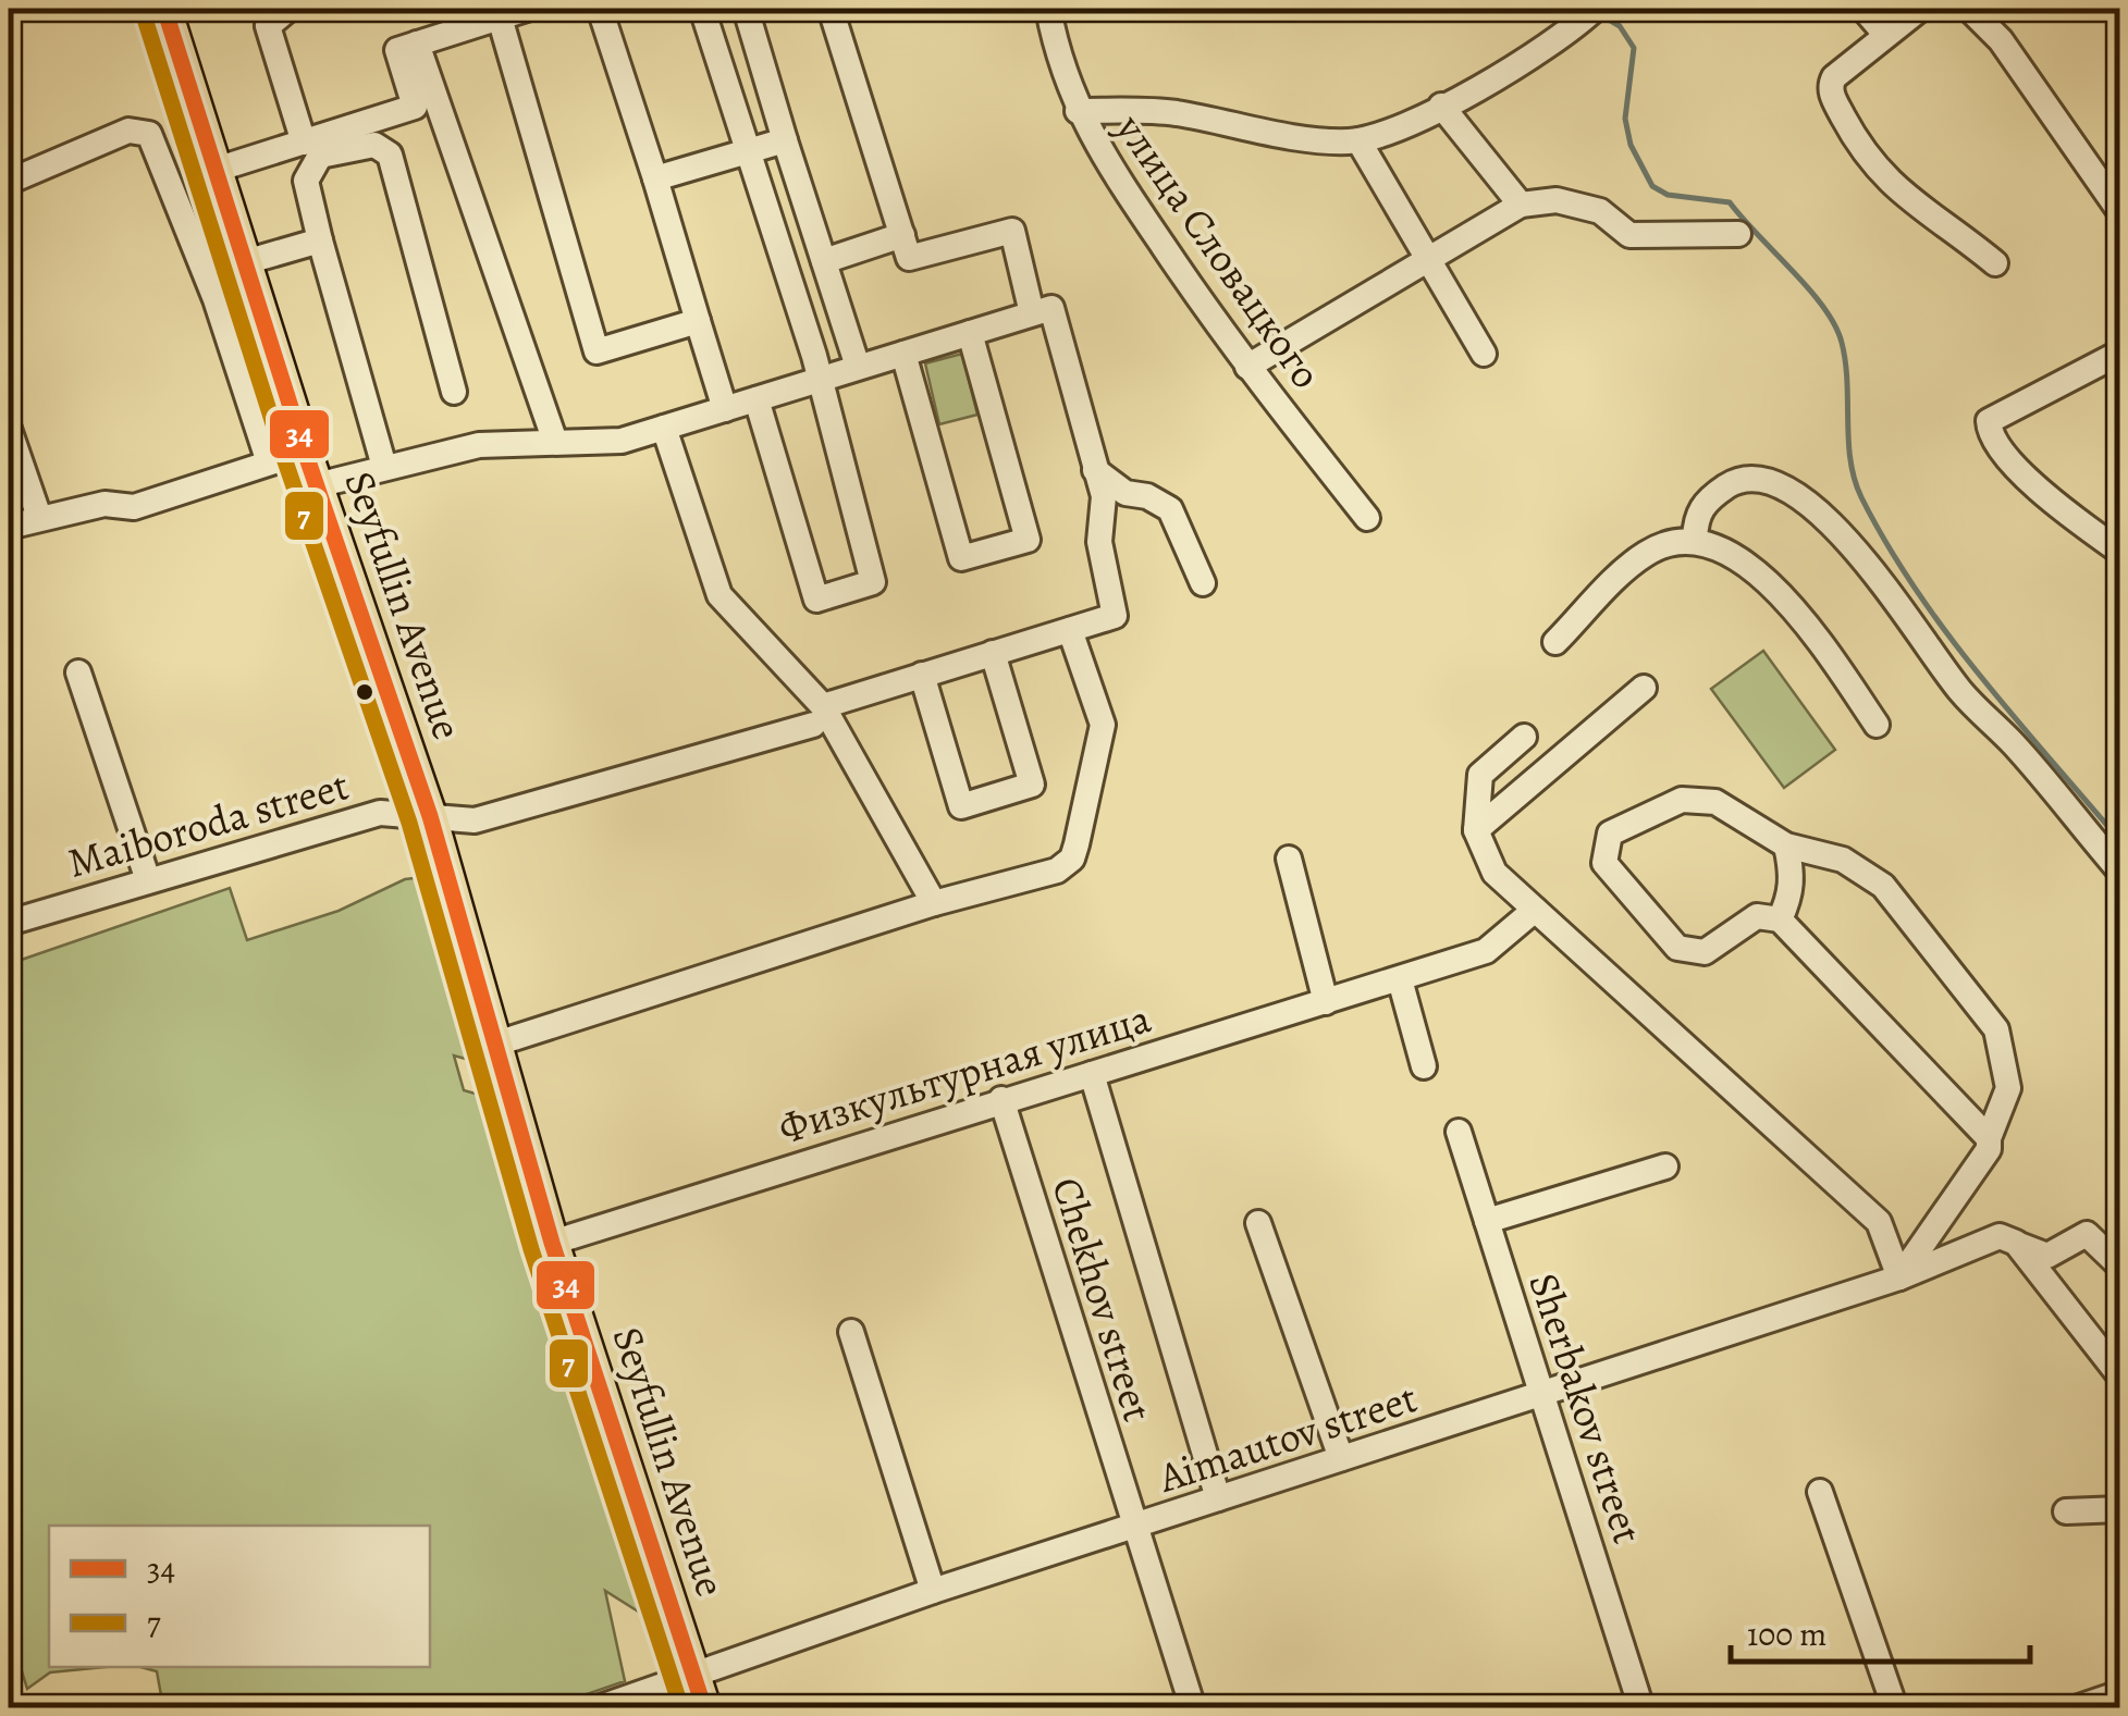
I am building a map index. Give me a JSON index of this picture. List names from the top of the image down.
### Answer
{
  "streets": {
    "main road": ["Seyfullin Avenue"],
    "street": [
      "улица Словацкого",
      "Maiboroda street",
      "Физкультурная улица",
      "Chekhov street",
      "Sherbakov street",
      "Aimautov street"
    ]
  },
  "crossings": [
    ["Seyfullin Avenue", "Maiboroda street"],
    ["Seyfullin Avenue", "Физкультурная улица"],
    ["Seyfullin Avenue", "Aimautov street"],
    ["Физкультурная улица", "Chekhov street"],
    ["Chekhov street", "Aimautov street"],
    ["Sherbakov street", "Aimautov street"]
  ],
  "lines": ["transit line 34", "transit line 7"],
  "legend": ["34", "7"],
  "scale_bar": "100 m"
}
